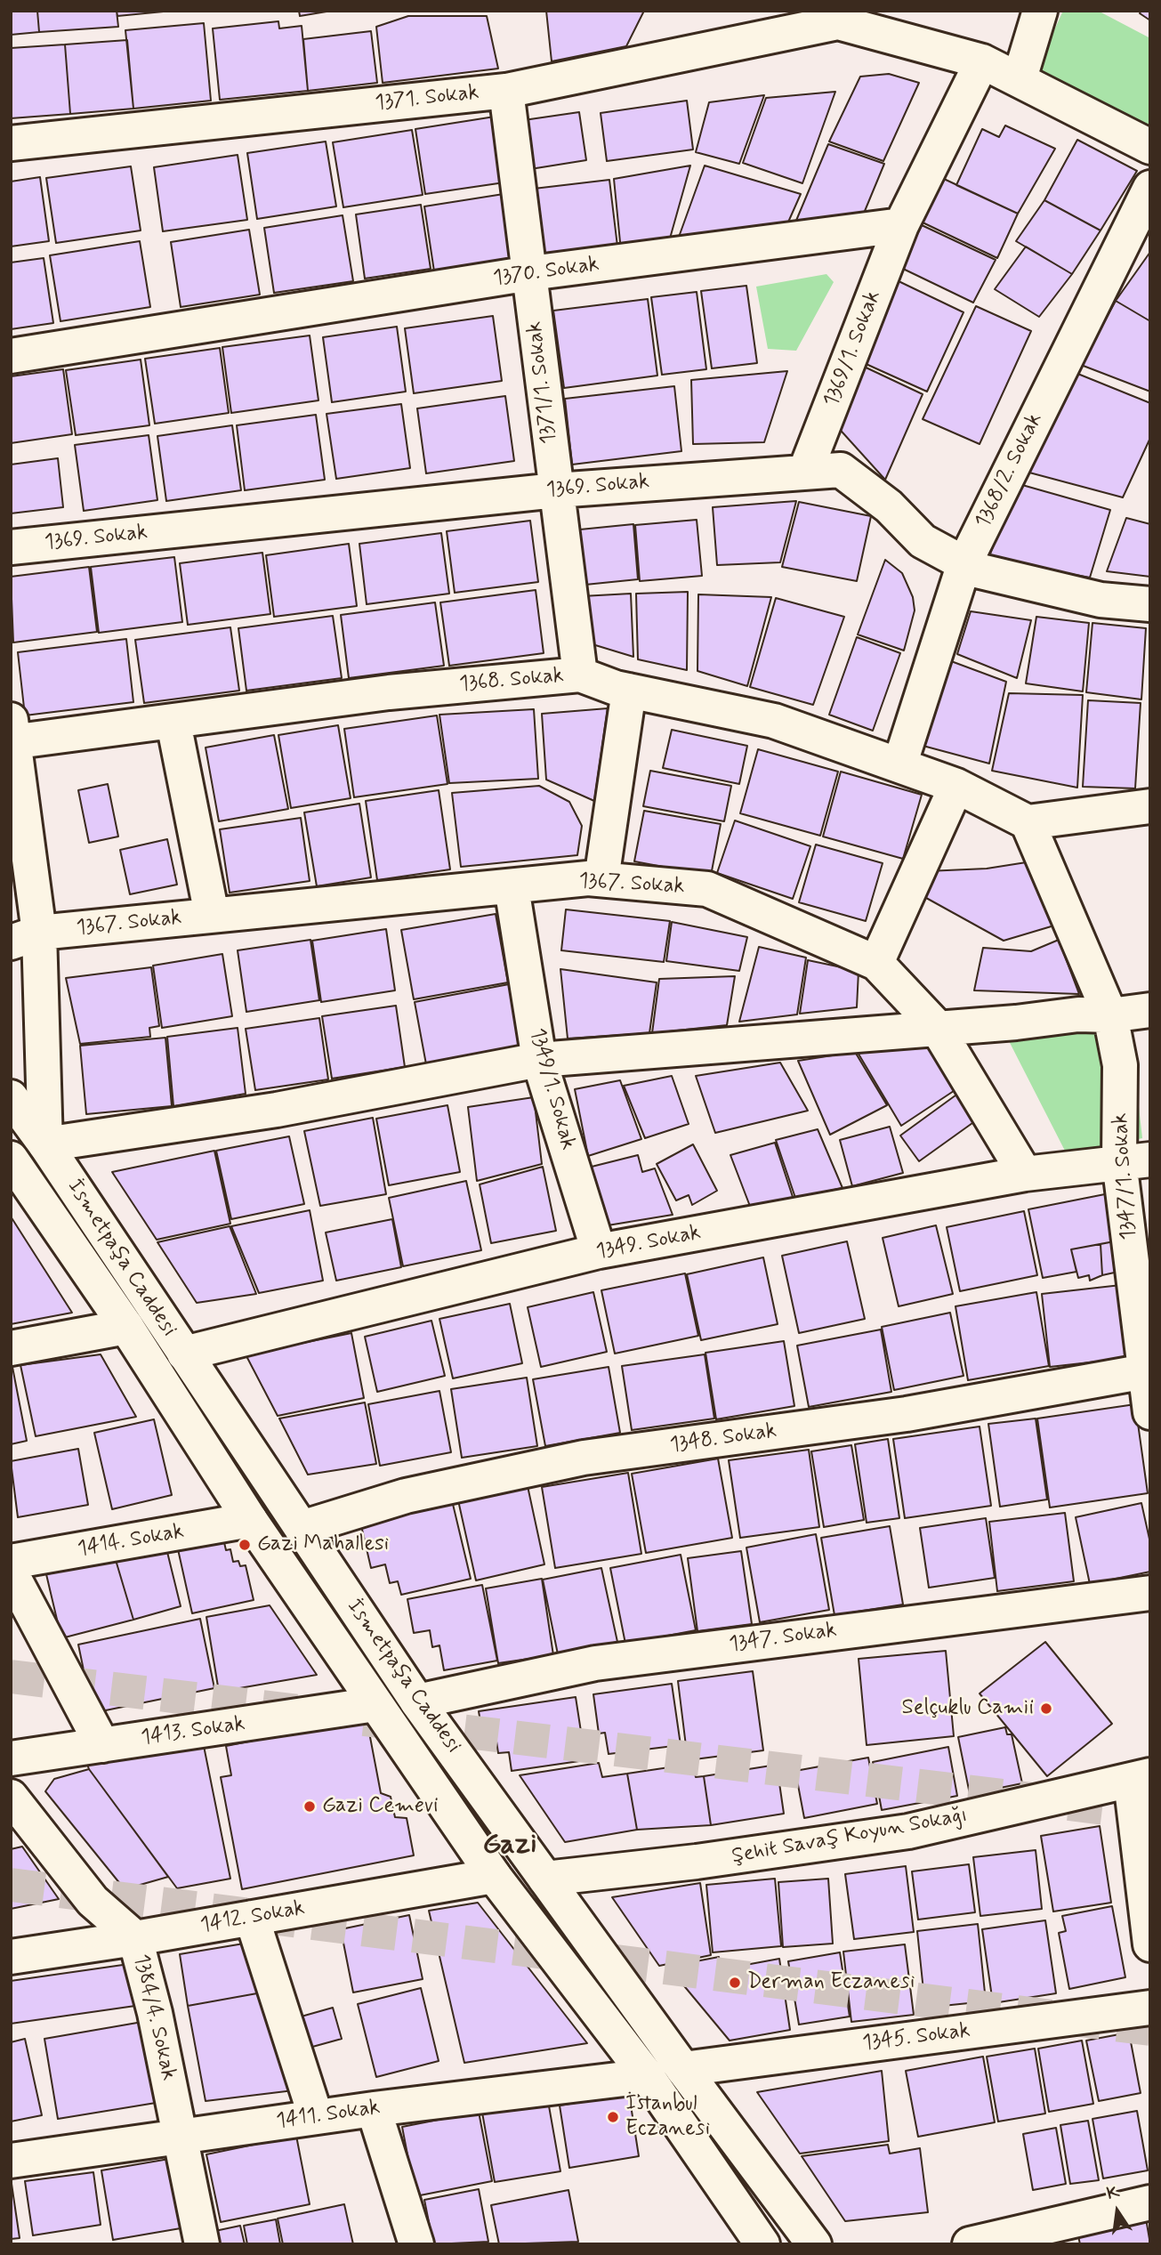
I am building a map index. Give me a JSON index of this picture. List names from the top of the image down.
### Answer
{
  "streets": {
    "street": [
      "1371. Sokak",
      "1370. Sokak",
      "1369/1. Sokak",
      "1371/1. Sokak",
      "1368/2. Sokak",
      "1369. Sokak",
      "1368. Sokak",
      "1367. Sokak",
      "1349/1. Sokak",
      "1347/1. Sokak",
      "1349. Sokak",
      "İsmetpaşa Caddesi",
      "1348. Sokak",
      "1414. Sokak",
      "1347. Sokak",
      "1413. Sokak",
      "Şehit Savaş Koyun Sokağı",
      "1412. Sokak",
      "1384/4. Sokak",
      "1345. Sokak",
      "1411. Sokak"
    ]
  },
  "crossings": [
    ["1371. Sokak", "1371/1. Sokak"],
    ["1370. Sokak", "1369/1. Sokak"],
    ["1370. Sokak", "1371/1. Sokak"],
    ["1369/1. Sokak", "1369. Sokak"],
    ["1371/1. Sokak", "1369. Sokak"],
    ["1371/1. Sokak", "1368. Sokak"],
    ["1368/2. Sokak", "1369. Sokak"],
    ["1368/2. Sokak", "1368. Sokak"],
    ["1368. Sokak", "1347/1. Sokak"],
    ["1367. Sokak", "1349/1. Sokak"],
    ["1367. Sokak", "1349. Sokak"],
    ["1349/1. Sokak", "1349. Sokak"],
    ["1347/1. Sokak", "1349. Sokak"],
    ["1347/1. Sokak", "1348. Sokak"],
    ["1349. Sokak", "İsmetpaşa Caddesi"],
    ["İsmetpaşa Caddesi", "1348. Sokak"],
    ["İsmetpaşa Caddesi", "1414. Sokak"],
    ["İsmetpaşa Caddesi", "1347. Sokak"],
    ["İsmetpaşa Caddesi", "1413. Sokak"],
    ["İsmetpaşa Caddesi", "Şehit Savaş Koyun Sokağı"],
    ["İsmetpaşa Caddesi", "1412. Sokak"],
    ["İsmetpaşa Caddesi", "1345. Sokak"],
    ["İsmetpaşa Caddesi", "1411. Sokak"],
    ["1347. Sokak", "1413. Sokak"],
    ["1412. Sokak", "1384/4. Sokak"],
    ["1384/4. Sokak", "1411. Sokak"],
    ["1345. Sokak", "1411. Sokak"]
  ],
  "districts": ["Gazi"],
  "places": [
    "Gazi Mahallesi",
    "Selçuklu Camii",
    "Gazi Cemevi",
    "Derman Eczanesi",
    "İstanbul Eczanesi"
  ],
  "north": "top"
}
